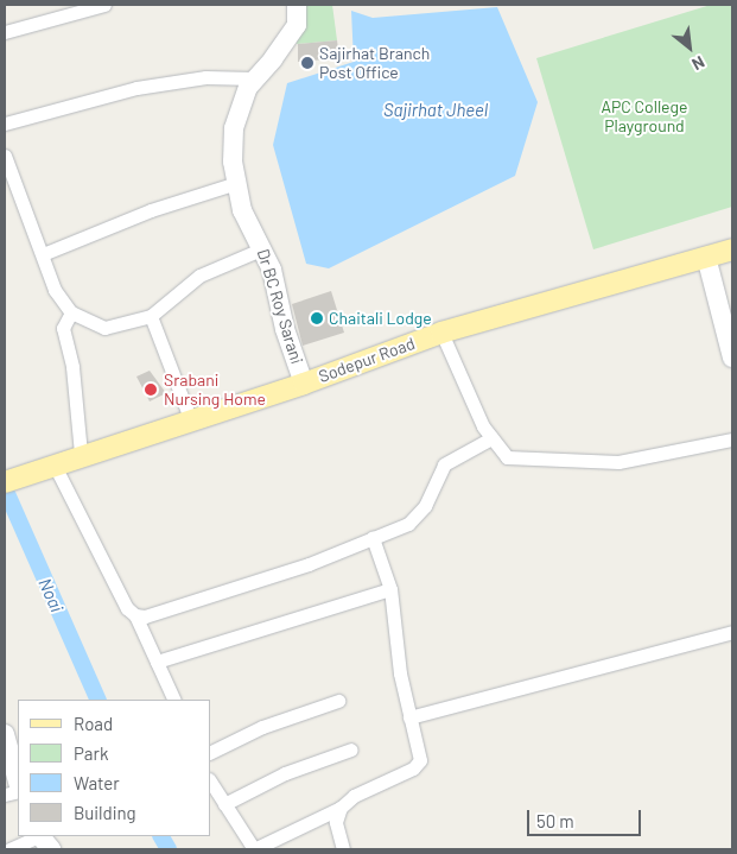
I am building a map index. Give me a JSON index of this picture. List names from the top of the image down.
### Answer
{
  "streets": {
    "main road": ["Sodepur Road"],
    "street": ["Dr BC Roy Sarani"]
  },
  "crossings": [
    ["Dr BC Roy Sarani", "Sodepur Road"]
  ],
  "water": ["Sajirhat Jheel", "Noai"],
  "parks": ["APC College Playground"],
  "places": ["Sajirhat Branch Post Office", "Chaitali Lodge", "Srabani Nursing Home"],
  "legend": [
    "Road",
    "Park",
    "Water",
    "Building"
  ],
  "scale_bar": "50 m",
  "north": "bottom right"
}
